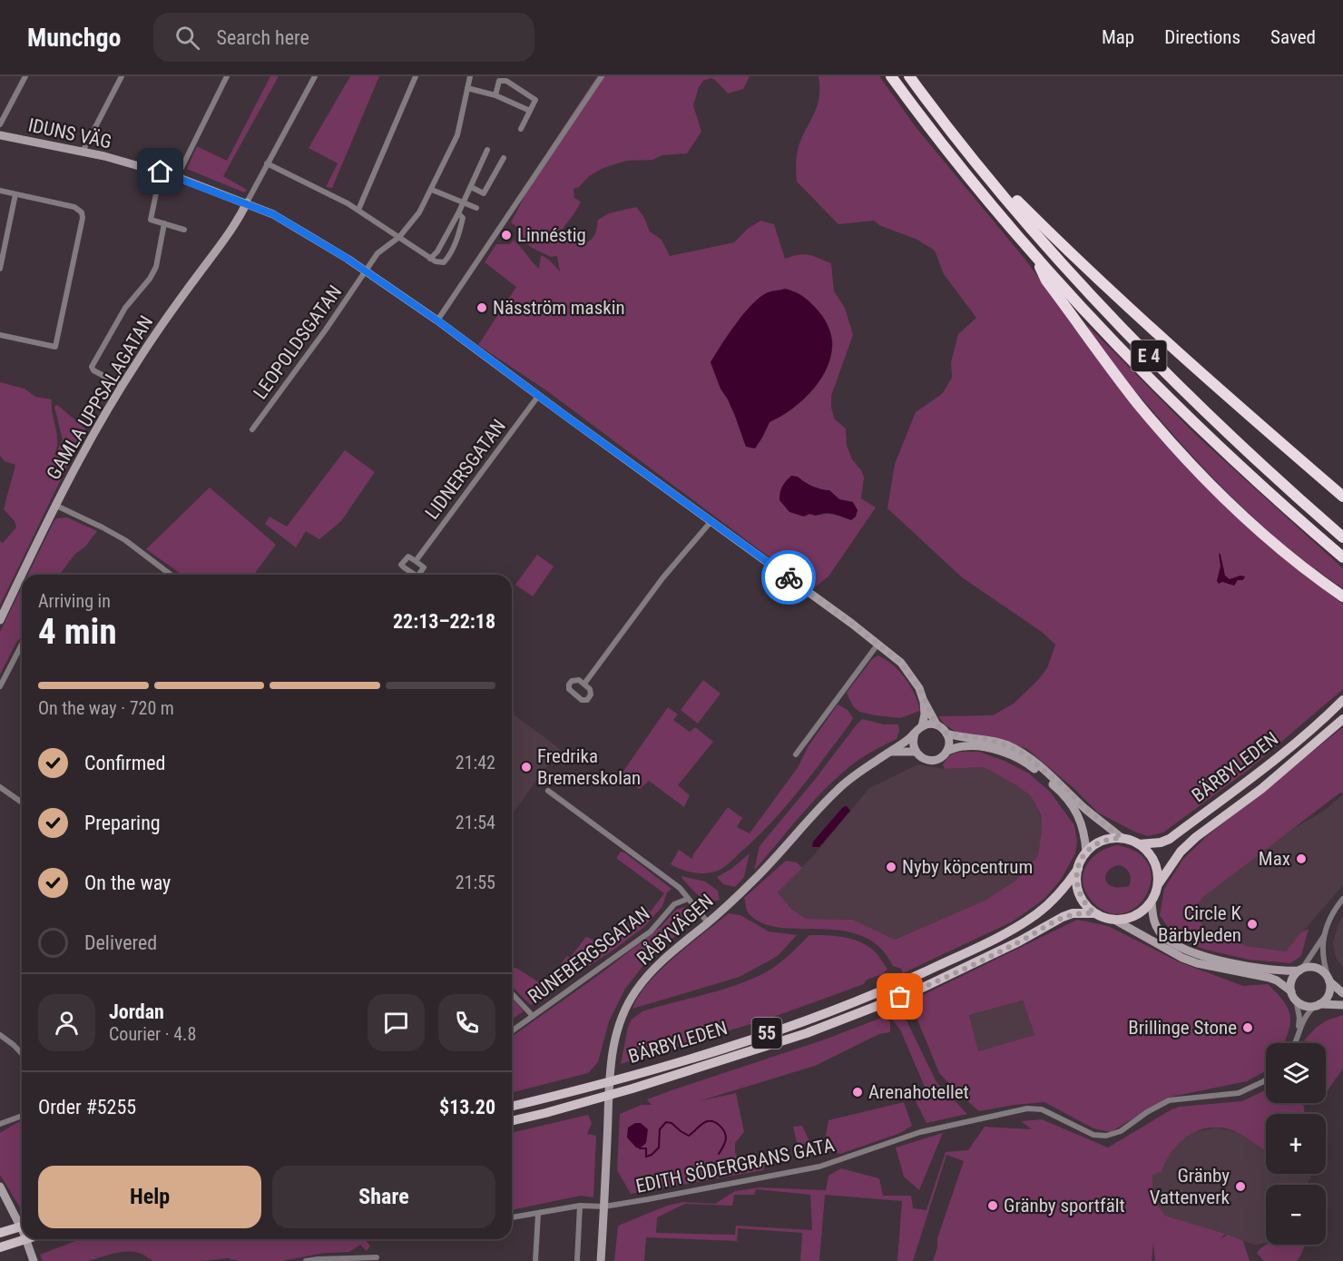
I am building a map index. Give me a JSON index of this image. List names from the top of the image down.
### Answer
{
  "streets": {
    "highway": ["E 4"],
    "main road": [
      "IDUNS VÄG",
      "GAMLA UPPSALAGATAN",
      "BÄRBYLEDEN",
      "RÅBYVÄGEN",
      "55"
    ],
    "street": [
      "LEOPOLDSGATAN",
      "LIDNERSGATAN",
      "RUNEBERGSGATAN",
      "EDITH SÖDERGRANS GATA"
    ]
  },
  "crossings": [
    ["IDUNS VÄG", "LEOPOLDSGATAN"],
    ["IDUNS VÄG", "GAMLA UPPSALAGATAN"],
    ["IDUNS VÄG", "LIDNERSGATAN"],
    ["IDUNS VÄG", "RÅBYVÄGEN"],
    ["RÅBYVÄGEN", "EDITH SÖDERGRANS GATA"]
  ],
  "places": [
    "Linnéstig",
    "Näsström maskin",
    "Fredrika Bremerskolan",
    "Max",
    "Nyby köpcentrum",
    "Circle K Bärbyleden",
    "Brillinge Stone",
    "Arenahotellet",
    "Gränby Vattenverk",
    "Gränby sportfält"
  ],
  "page": {
    "header": "Munchgo",
    "search": "Search here",
    "nav": ["Map", "Directions", "Saved"],
    "heading": ["4 min", "Arriving in", "22:13–22:18"],
    "panel": [
      "Jordan",
      "Courier · 4.8",
      "Order #5255",
      "$13.20"
    ],
    "bar": "On the way · 720 m",
    "list": [
      ["Confirmed", "21:42"],
      ["Preparing", "21:54"],
      ["On the way", "21:55"],
      "Delivered"
    ],
    "map_buttons": ["+", "−"],
    "buttons": ["Help", "Share"]
  }
}
